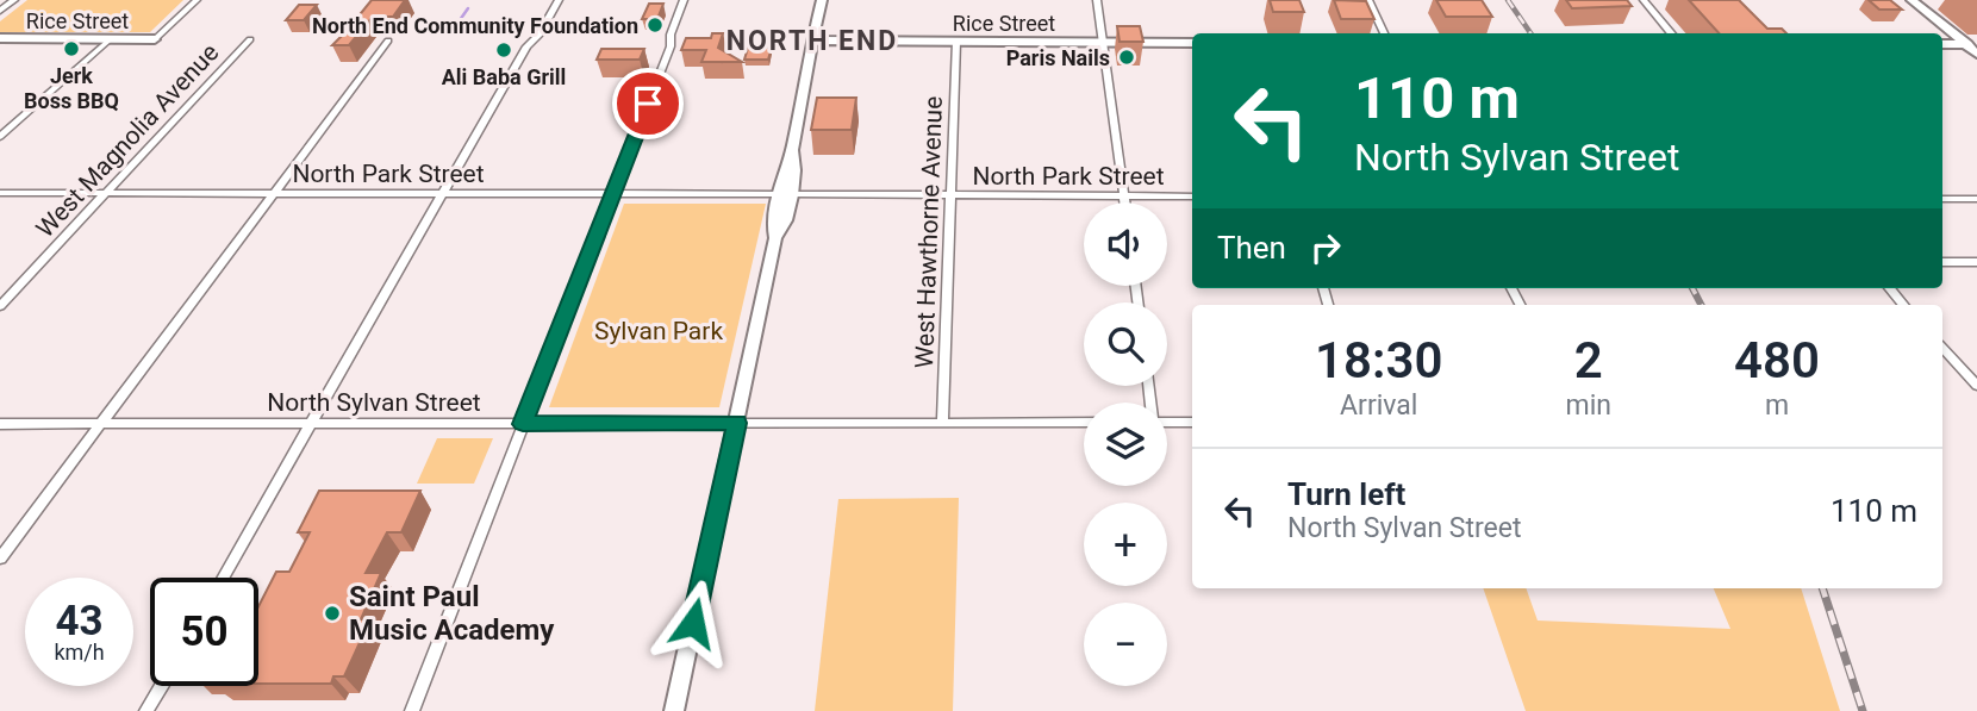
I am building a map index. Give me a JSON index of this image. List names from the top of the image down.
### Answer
{
  "streets": {
    "main road": ["Rice Street"],
    "street": [
      "West Magnolia Avenue",
      "North Park Street",
      "West Hawthorne Avenue",
      "North Sylvan Street"
    ]
  },
  "crossings": [
    ["Rice Street", "West Hawthorne Avenue"],
    ["West Magnolia Avenue", "North Park Street"],
    ["North Park Street", "West Hawthorne Avenue"],
    ["West Hawthorne Avenue", "North Sylvan Street"]
  ],
  "districts": ["NORTH END"],
  "parks": ["Sylvan Park"],
  "places": [
    "North End Community Foundation",
    "Jerk Boss BBQ",
    "Ali Baba Grill",
    "Paris Nails",
    "Saint Paul Music Academy"
  ],
  "page": {
    "turn": ["110 m", "North Sylvan Street"],
    "map_buttons": ["+", "−"],
    "then": "Then",
    "eta": [
      "18:30",
      "Arrival",
      "2",
      "min",
      "480",
      "m"
    ],
    "list": [
      {
        "name": "Turn left",
        "note": "North Sylvan Street",
        "value": "110 m"
      }
    ],
    "speed": "43 km/h",
    "limit": "50"
  }
}
